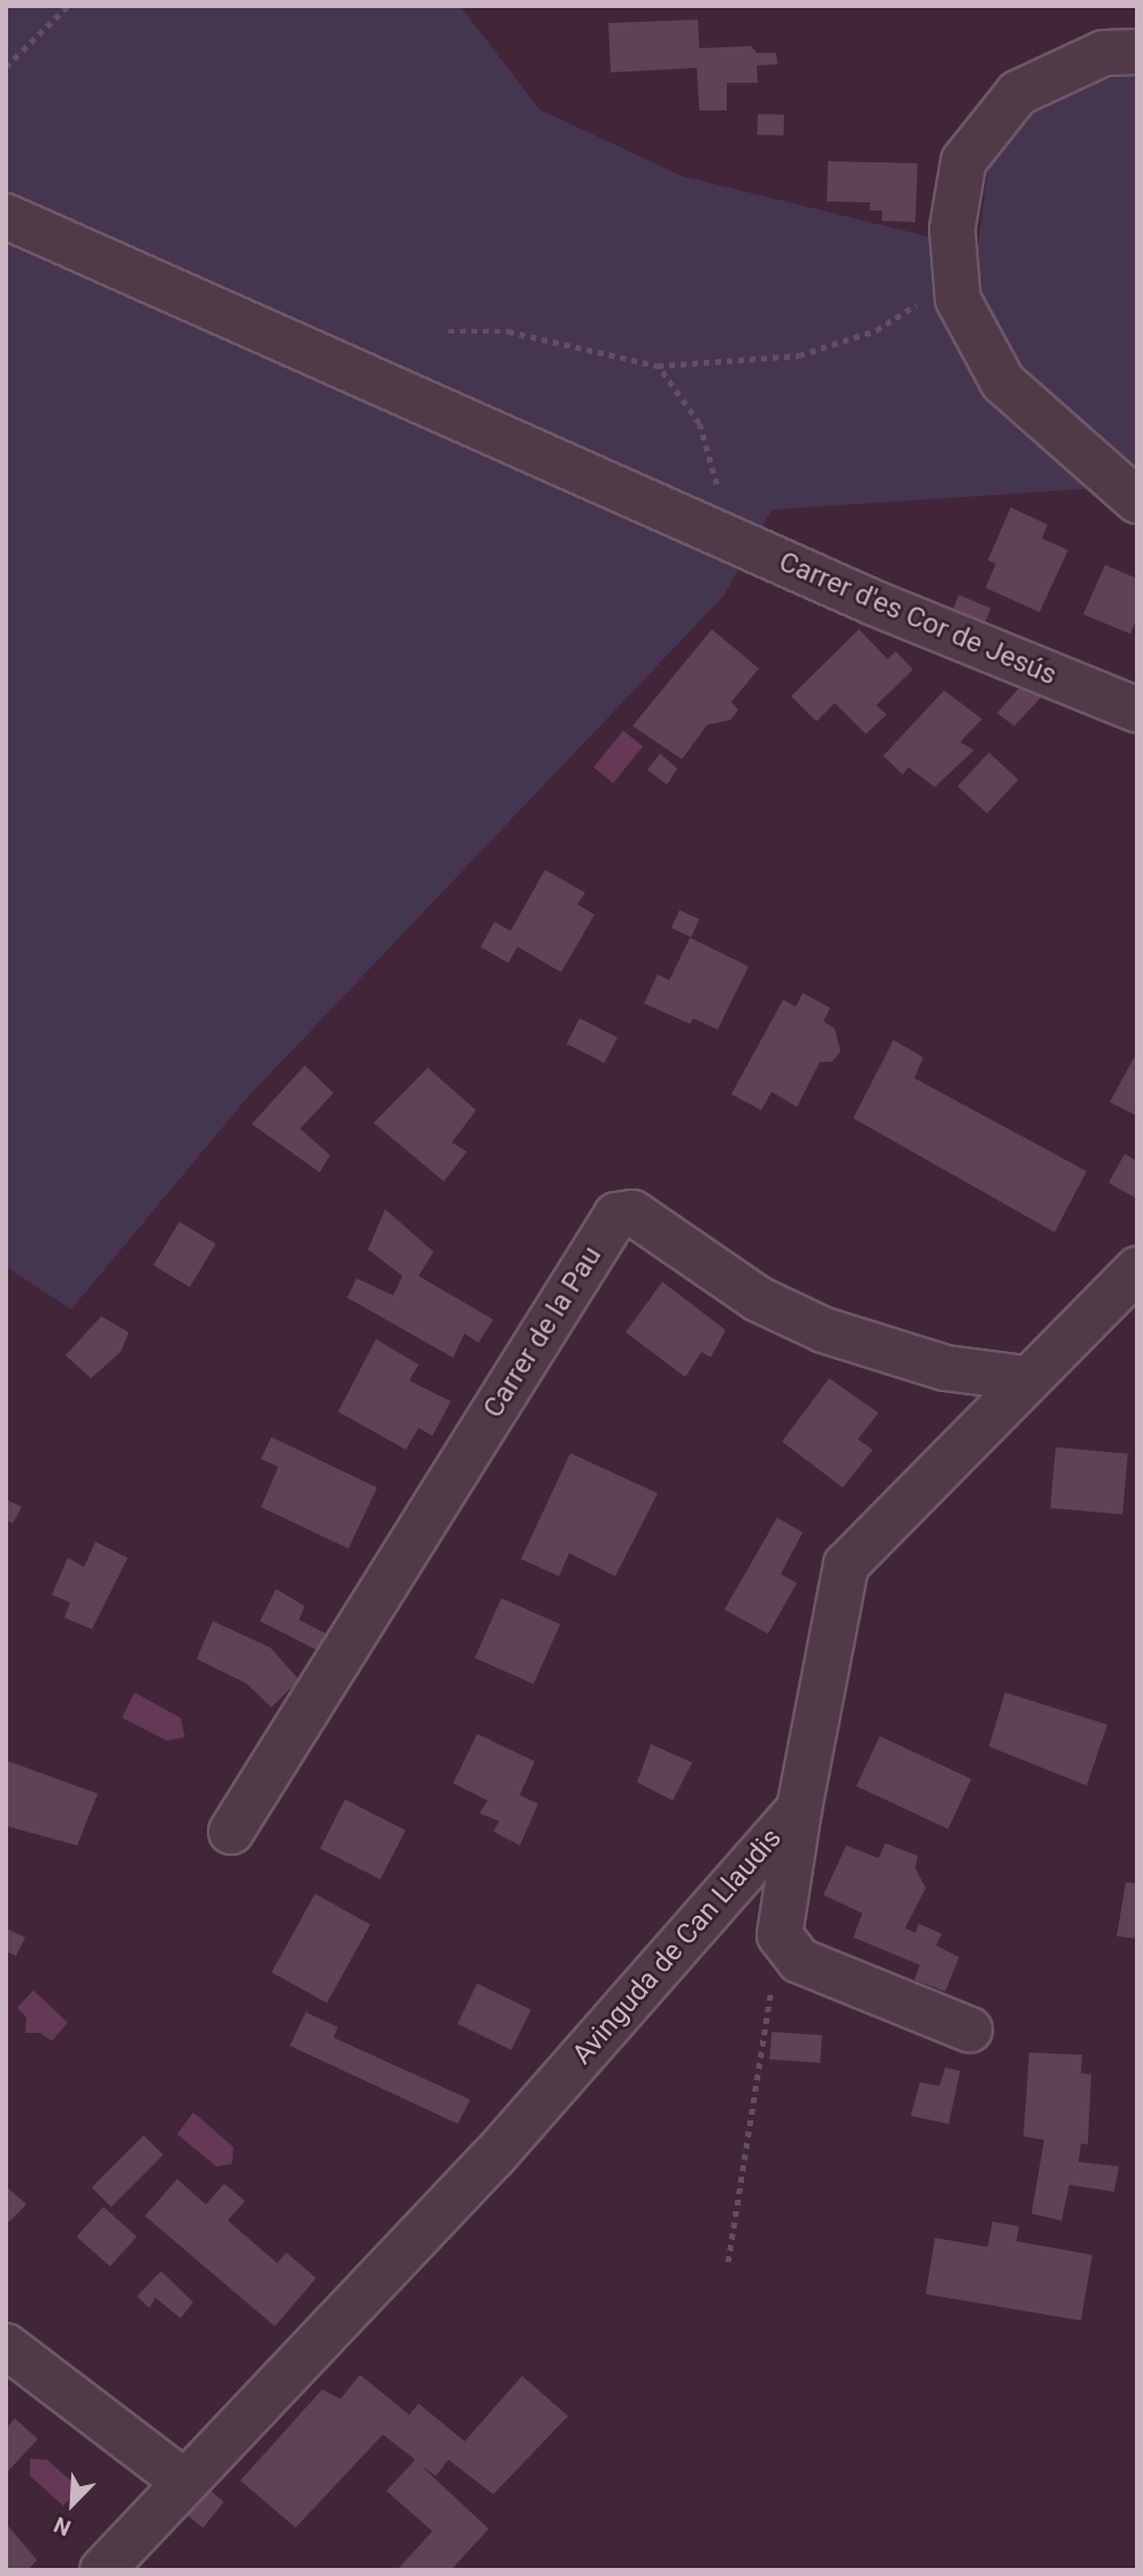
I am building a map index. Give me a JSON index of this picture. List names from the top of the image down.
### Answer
{
  "streets": {
    "street": ["Carrer d'es Cor de Jesús", "Carrer de la Pau", "Avinguda de Can Llaudis"]
  },
  "crossings": [
    ["Carrer de la Pau", "Avinguda de Can Llaudis"]
  ],
  "north": "bottom left"
}
